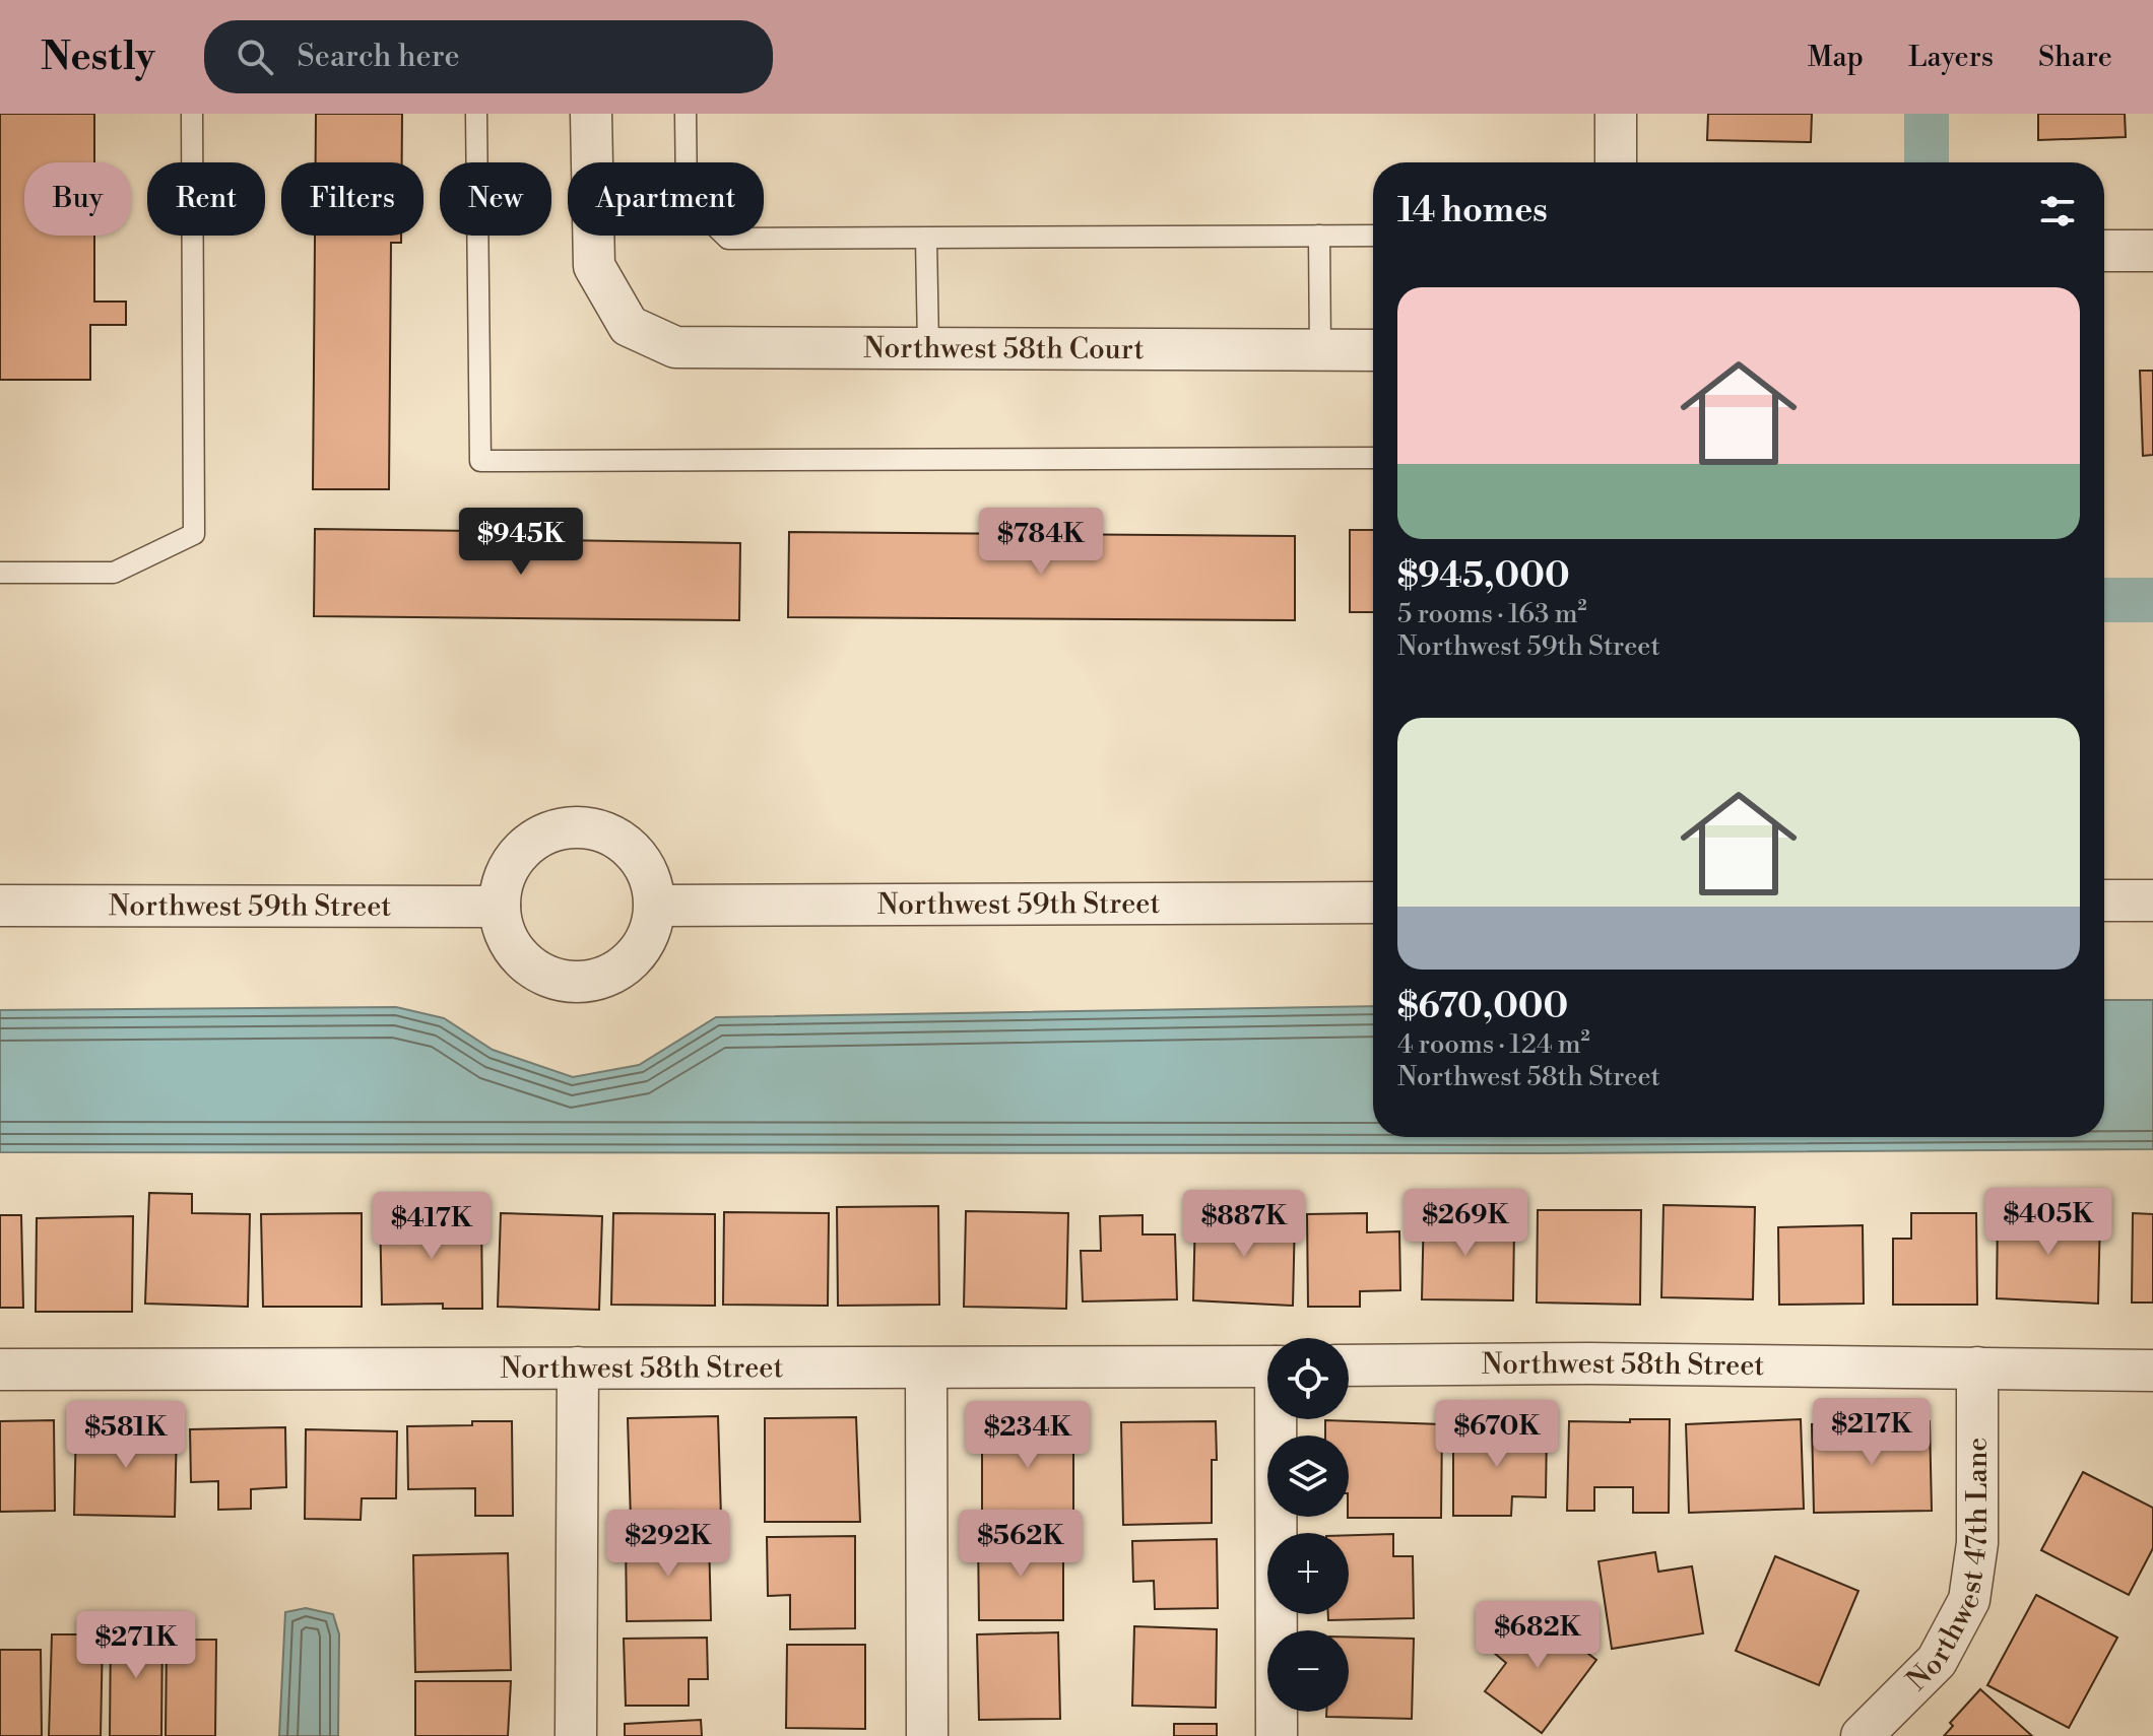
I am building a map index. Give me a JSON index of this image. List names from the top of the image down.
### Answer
{
  "streets": {
    "street": [
      "Northwest 58th Court",
      "Northwest 59th Street",
      "Northwest 58th Street",
      "Northwest 47th Lane"
    ]
  },
  "crossings": [
    ["Northwest 58th Street", "Northwest 47th Lane"]
  ],
  "page": {
    "header": "Nestly",
    "search": "Search here",
    "nav": ["Map", "Layers", "Share"],
    "chip": [
      "Buy",
      "Rent",
      "Filters",
      "New",
      "Apartment"
    ],
    "heading": "14 homes",
    "list": [
      {
        "name": "$945,000",
        "note": "5 rooms · 163 m² · Northwest 59th Street"
      },
      {
        "name": "$670,000",
        "note": "4 rooms · 124 m² · Northwest 58th Street"
      }
    ],
    "price": [
      "$945K",
      "$784K",
      "$405K",
      "$269K",
      "$887K",
      "$417K",
      "$217K",
      "$670K",
      "$581K",
      "$234K",
      "$292K",
      "$562K",
      "$682K",
      "$271K"
    ],
    "map_buttons": ["+", "−"]
  }
}
